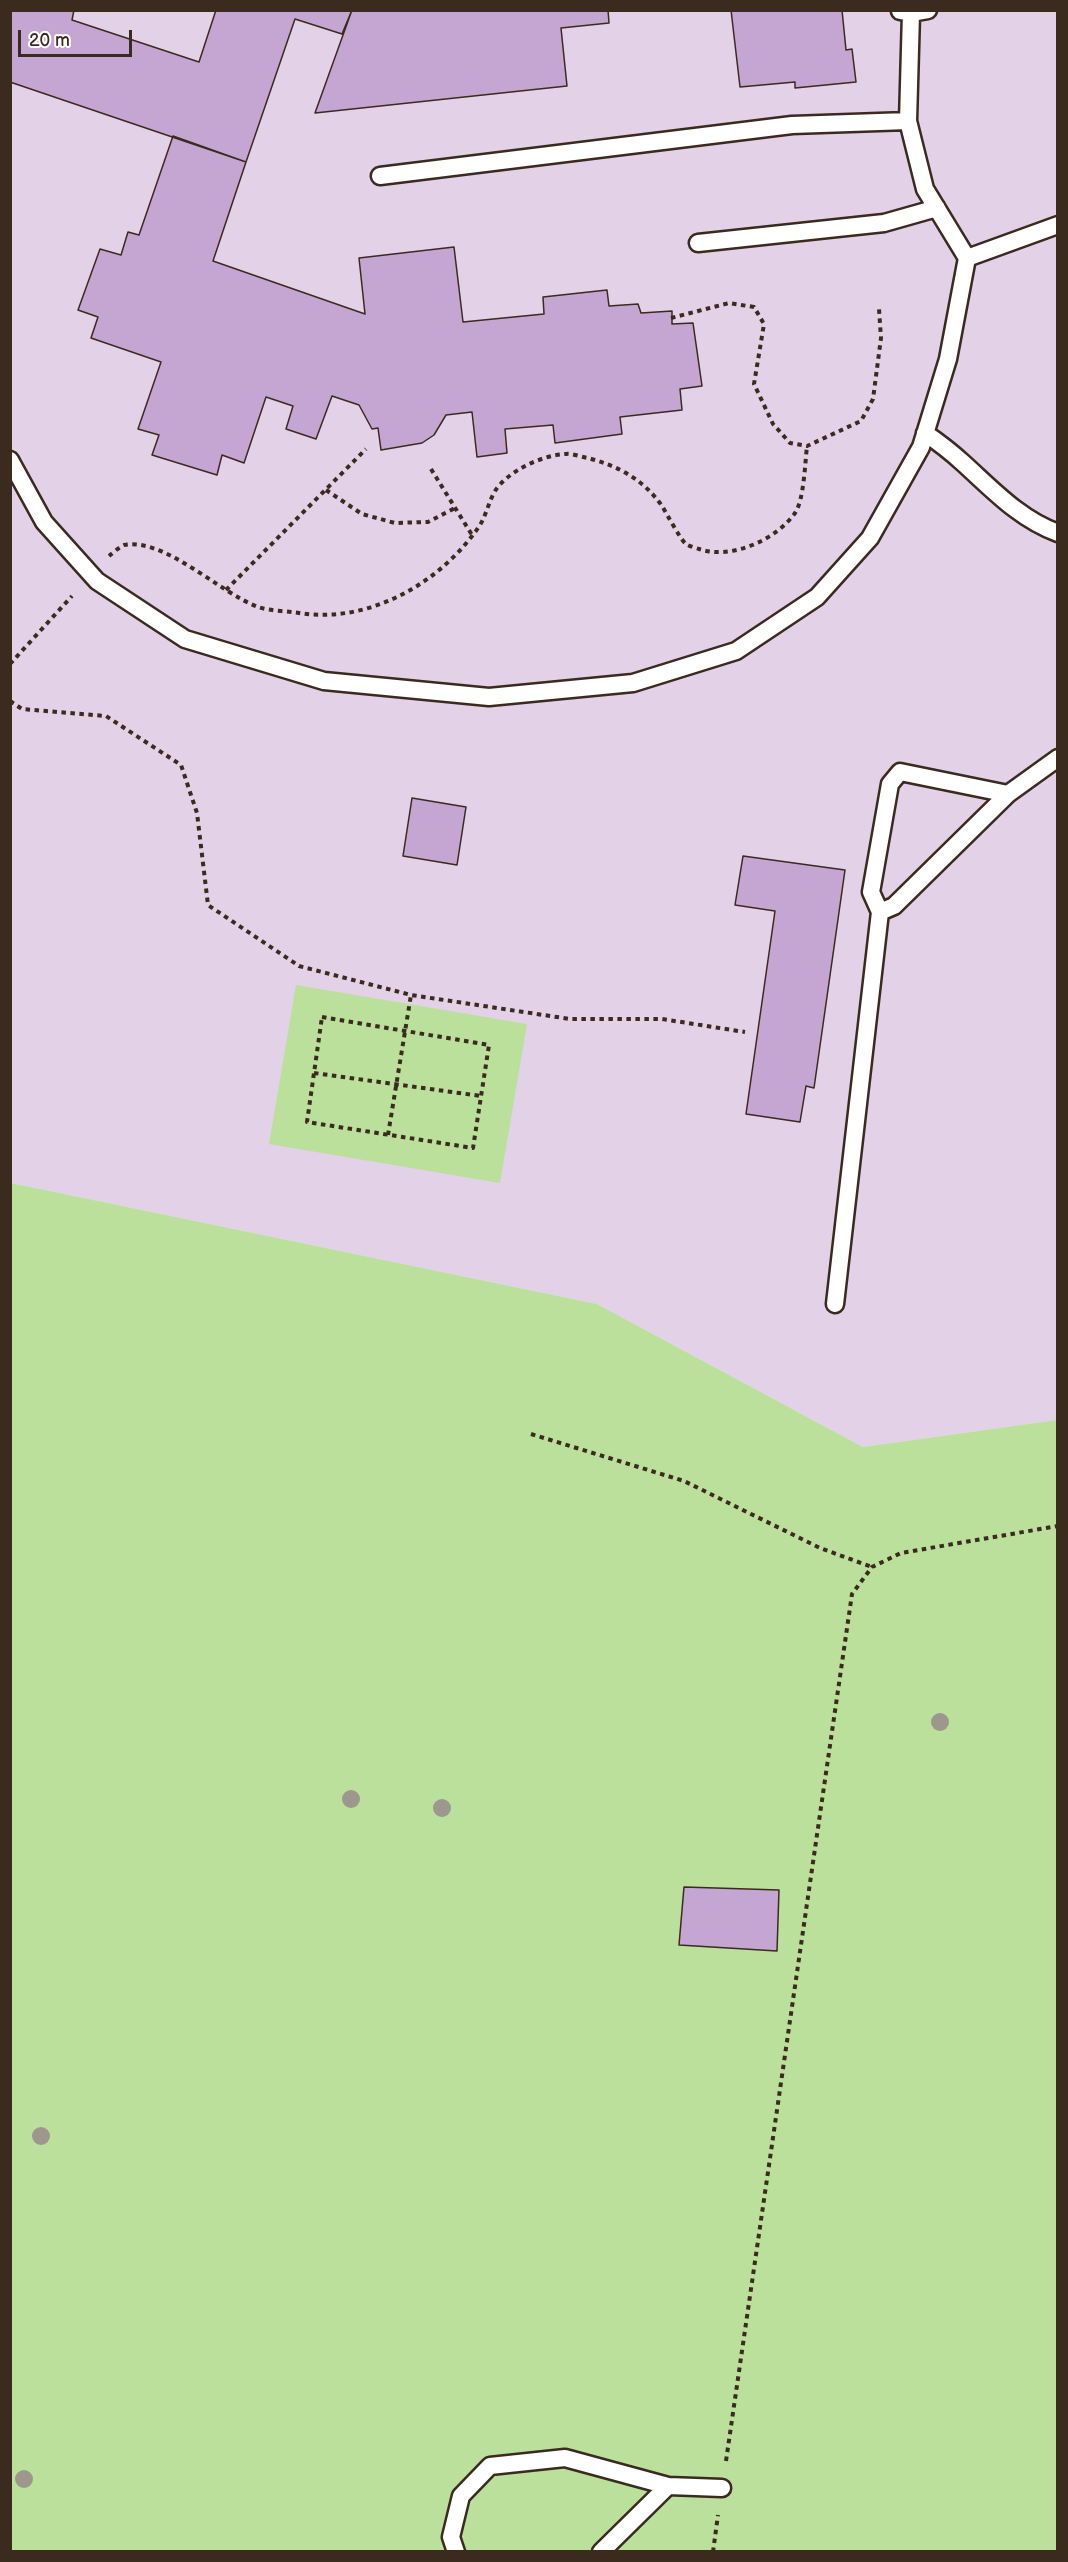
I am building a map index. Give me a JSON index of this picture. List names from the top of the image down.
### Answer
{
  "scale_bar": "20 m"
}
